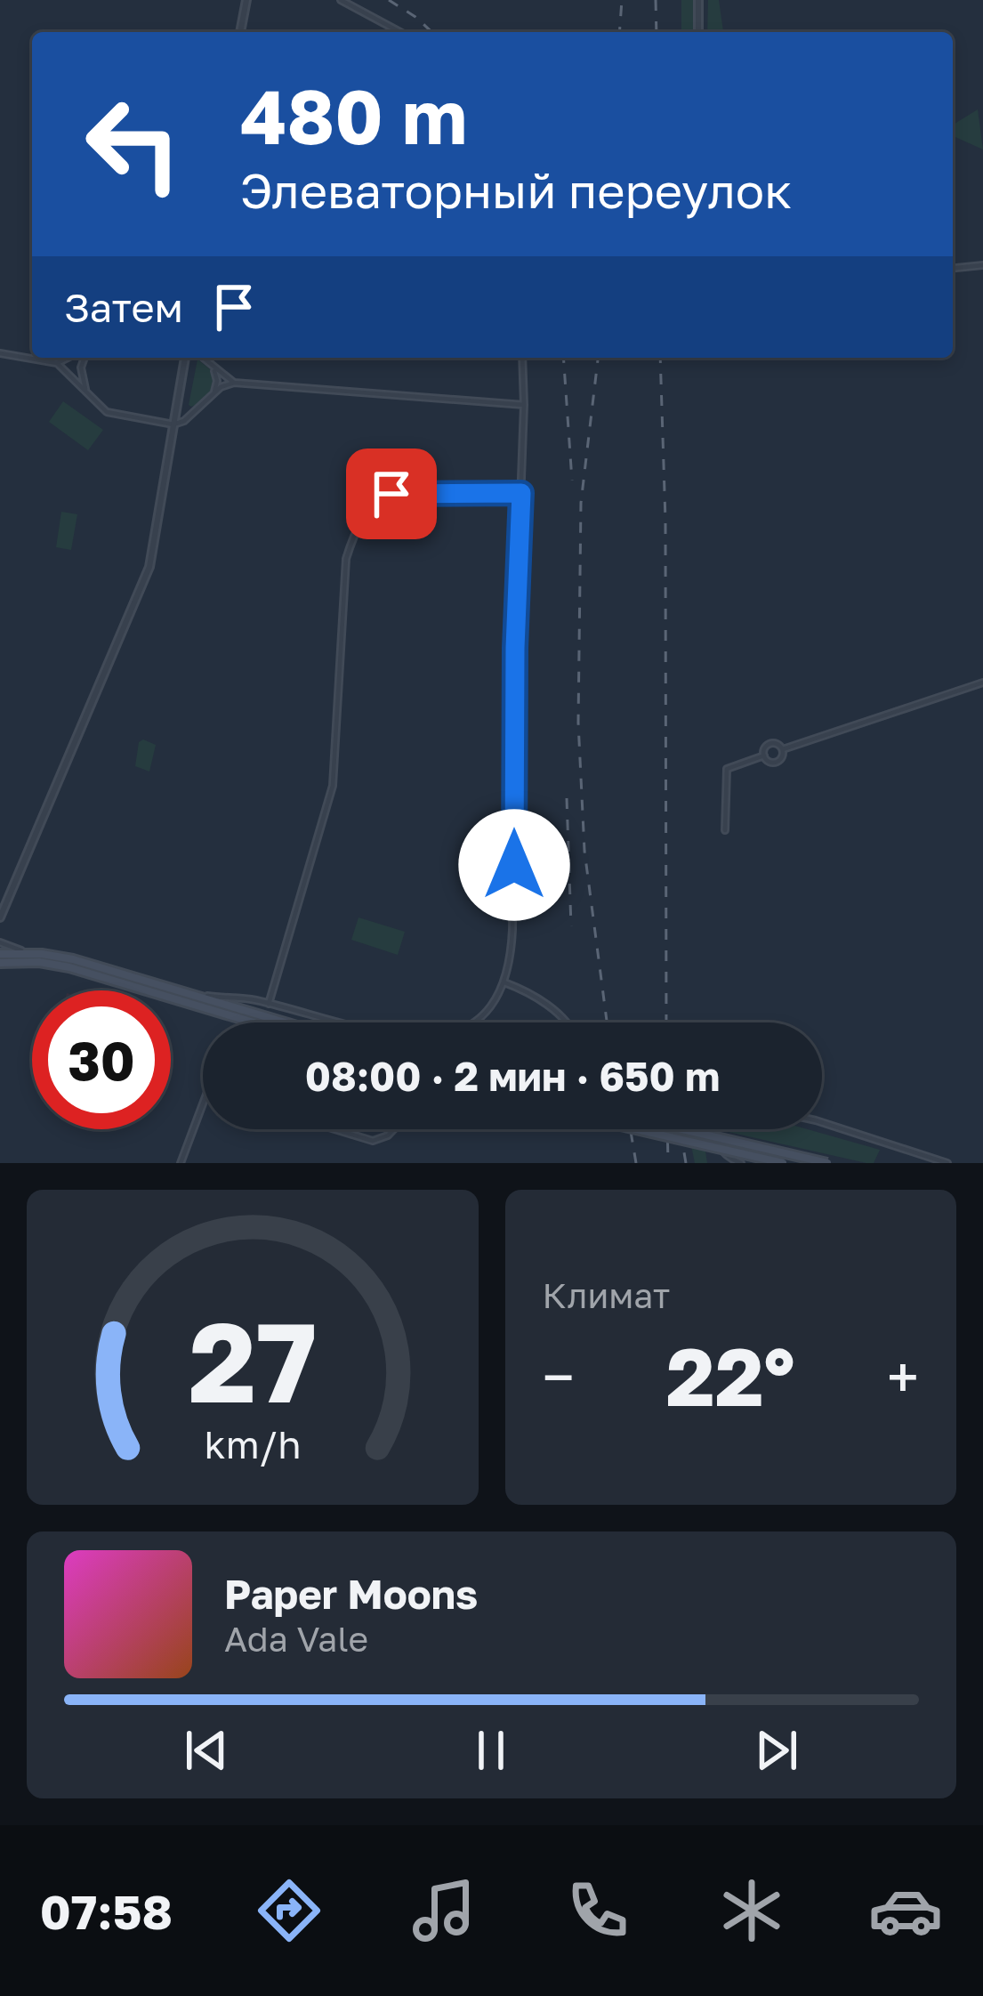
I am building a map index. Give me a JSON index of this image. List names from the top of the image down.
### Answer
{
  "page": {
    "turn": ["480 m", "Элеваторный переулок"],
    "then": "Затем",
    "limit": "30",
    "trip": "08:00 · 2 мин · 650 m",
    "tile": "Климат",
    "heat": ["−", "22°", "+"],
    "song": ["Paper Moons", "Ada Vale"],
    "tabs": "07:58",
    "gauge": ["27", "km/h"]
  }
}
